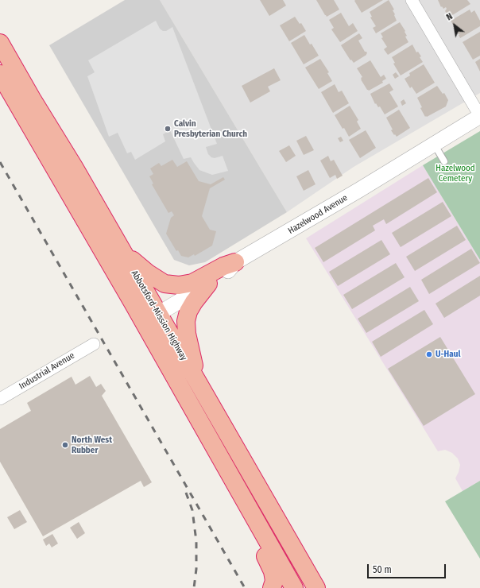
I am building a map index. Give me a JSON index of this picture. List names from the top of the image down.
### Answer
{
  "streets": {
    "highway": ["Abbotsford-Mission Highway"],
    "street": ["Hazelwood Avenue", "Industrial Avenue"]
  },
  "crossings": [
    ["Hazelwood Avenue", "Abbotsford-Mission Highway"]
  ],
  "parks": ["Hazelwood Cemetery"],
  "places": ["Calvin Presbyterian Church", "U-Haul", "North West Rubber"],
  "scale_bar": "50 m",
  "north": "top left"
}
